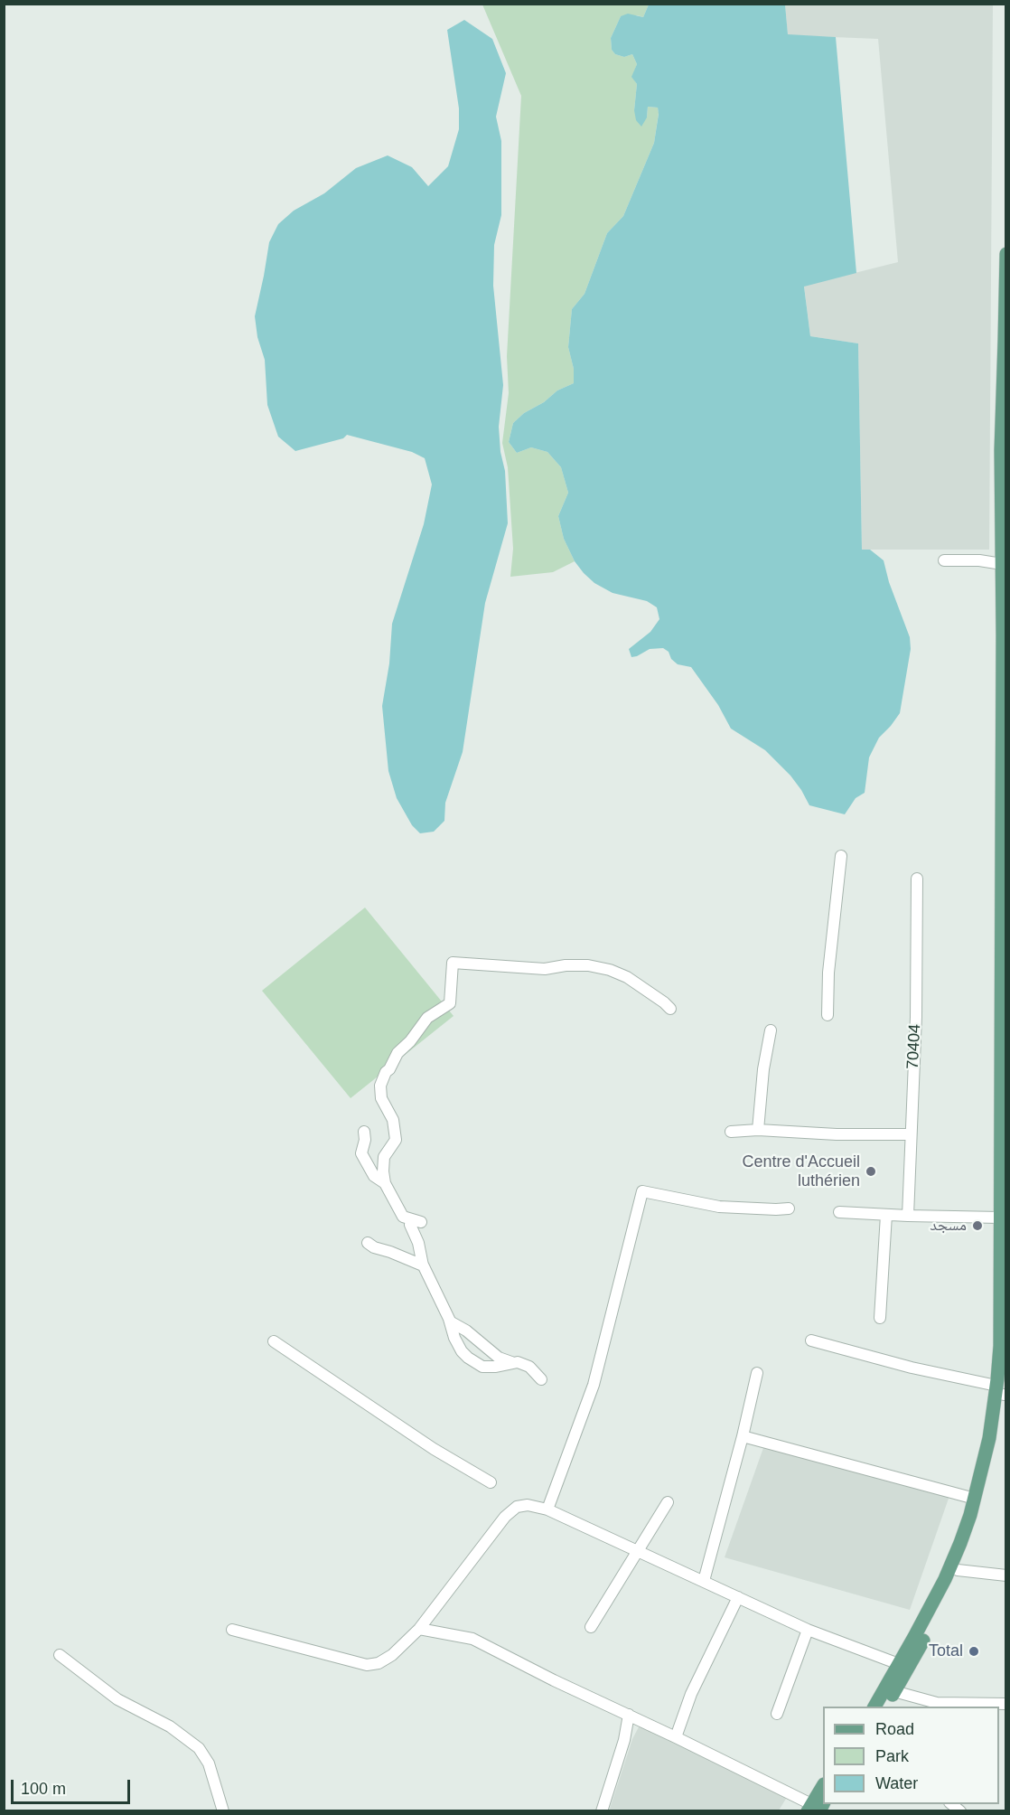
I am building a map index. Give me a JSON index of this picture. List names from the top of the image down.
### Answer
{
  "streets": {
    "street": ["70404"]
  },
  "places": ["Centre d'Accueil luthérien", "مسجد", "Total"],
  "legend": ["Road", "Park", "Water"],
  "scale_bar": "100 m"
}
